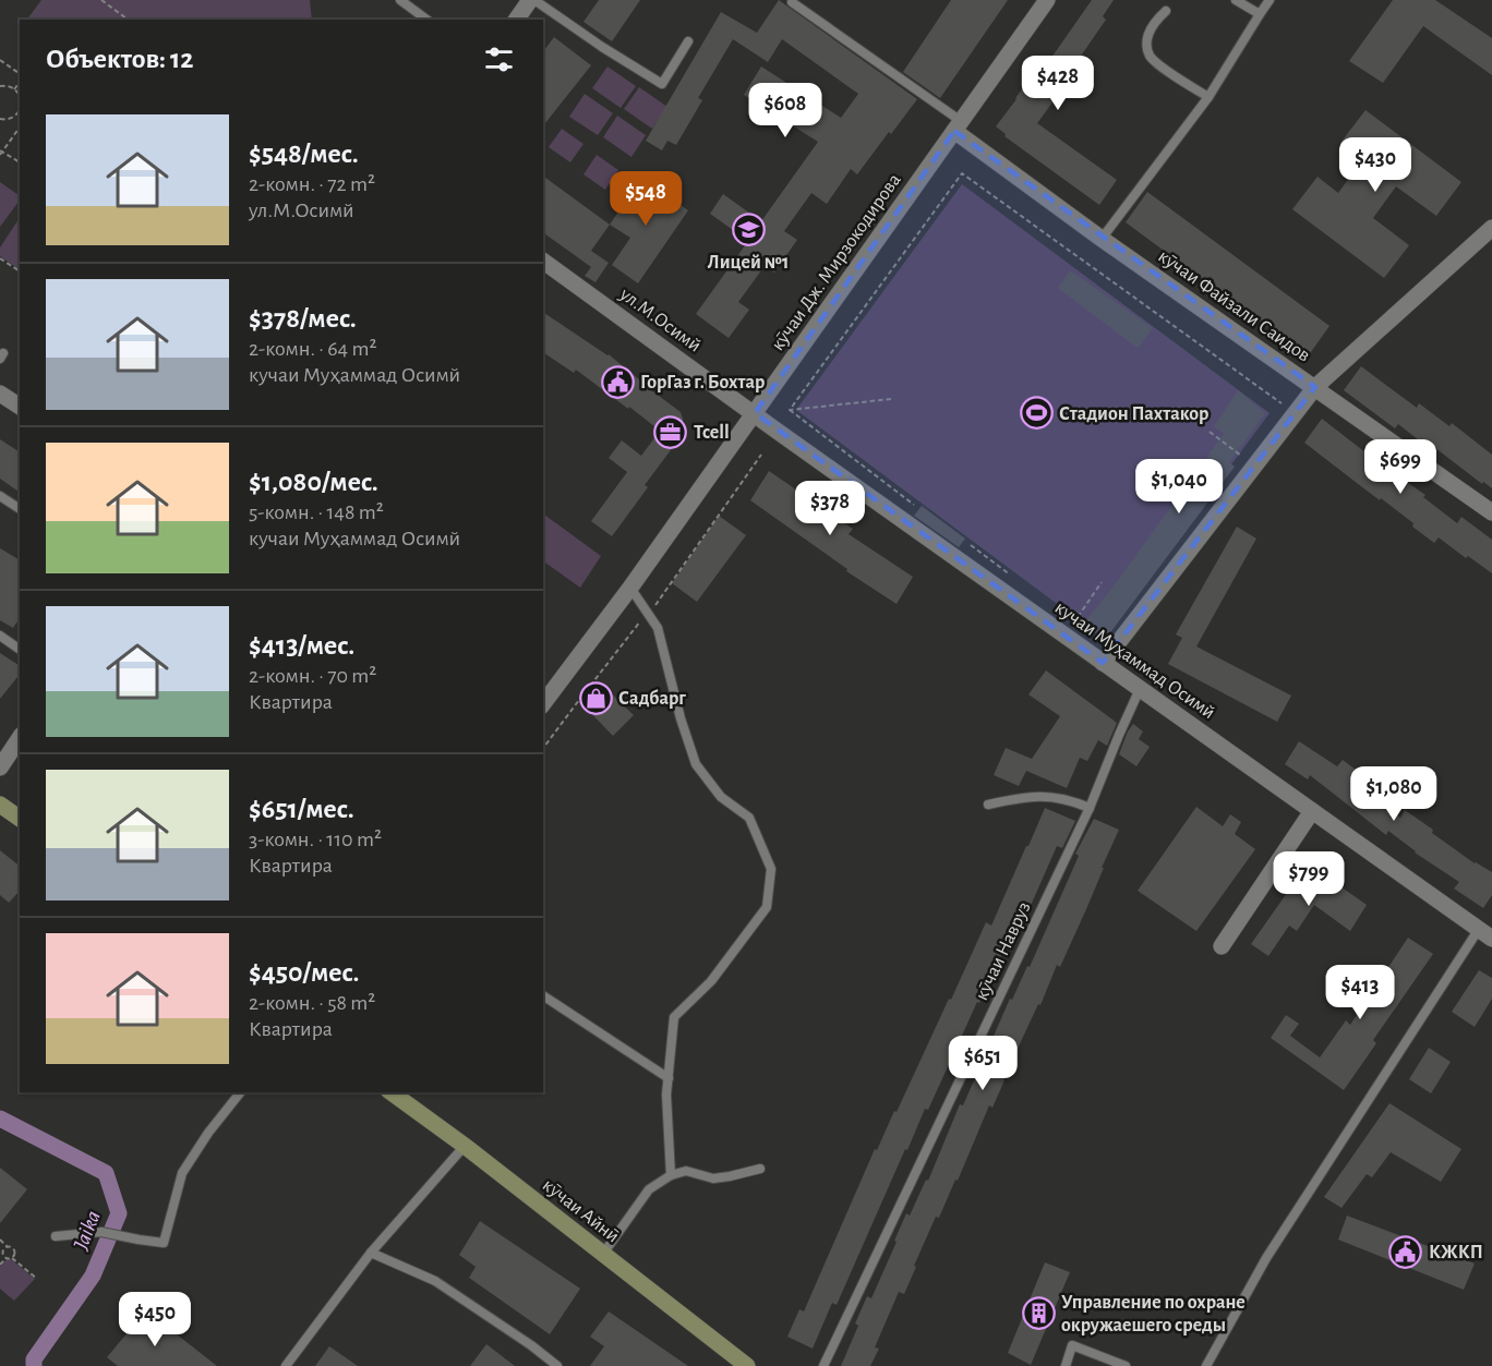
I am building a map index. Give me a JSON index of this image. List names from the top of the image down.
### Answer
{
  "streets": {
    "main road": ["кӯчаи Айнӣ"],
    "street": [
      "кӯчаи Дж. Мирзокодирова",
      "кӯчаи Файзали Саидов",
      "ул.М.Осимй",
      "кучаи Муҳаммад Осимй"
    ],
    "lane": ["кӯчаи Навруз"]
  },
  "crossings": [
    ["кӯчаи Дж. Мирзокодирова", "кӯчаи Файзали Саидов"],
    ["кӯчаи Дж. Мирзокодирова", "ул.М.Осимй"],
    ["кӯчаи Дж. Мирзокодирова", "кучаи Муҳаммад Осимй"],
    ["ул.М.Осимй", "кучаи Муҳаммад Осимй"],
    ["кучаи Муҳаммад Осимй", "кӯчаи Навруз"]
  ],
  "water": ["Jaika"],
  "places": {
    "school or university": ["Лицей №1"],
    "public building": ["ГорГаз г. Бохтар", "КЖКП"],
    "sports": ["Стадион Пахтакор"],
    "office": ["Tcell"],
    "shop": ["Садбарг"],
    "building": ["Управление по охране окружаешего среды"]
  },
  "page": {
    "heading": "Объектов: 12",
    "price": [
      "$428",
      "$608",
      "$430",
      "$548",
      "$699",
      "$1,040",
      "$378",
      "$1,080",
      "$799",
      "$413",
      "$651",
      "$450"
    ],
    "list": [
      {
        "name": "$548/мес.",
        "note": "2-комн. · 72 m² · ул.М.Осимй"
      },
      {
        "name": "$378/мес.",
        "note": "2-комн. · 64 m² · кучаи Муҳаммад Осимй"
      },
      {
        "name": "$1,080/мес.",
        "note": "5-комн. · 148 m² · кучаи Муҳаммад Осимй"
      },
      {
        "name": "$413/мес.",
        "note": "2-комн. · 70 m² · Квартира"
      },
      {
        "name": "$651/мес.",
        "note": "3-комн. · 110 m² · Квартира"
      },
      {
        "name": "$450/мес.",
        "note": "2-комн. · 58 m² · Квартира"
      }
    ]
  }
}
